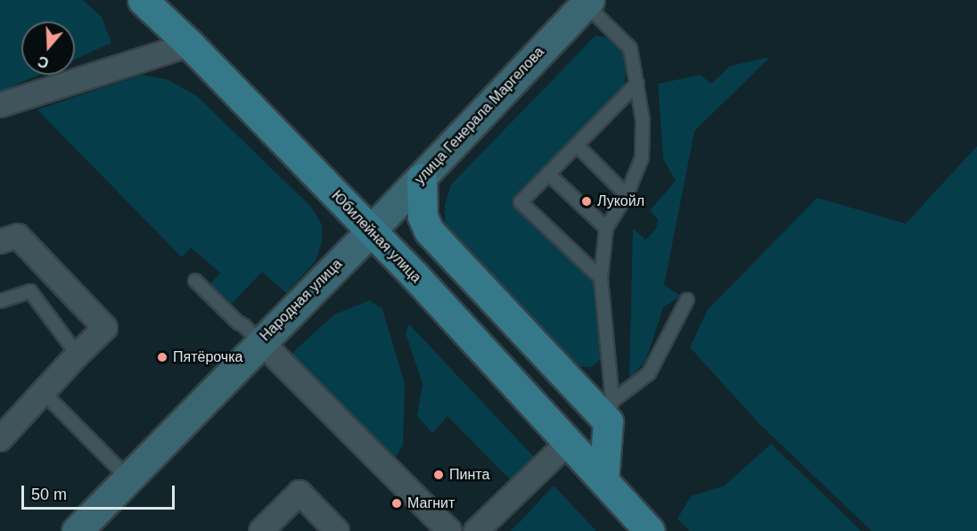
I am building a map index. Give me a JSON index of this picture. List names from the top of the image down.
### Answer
{
  "streets": {
    "main road": ["Юбилейная улица"],
    "street": ["улица Генерала Маргелова", "Народная улица"]
  },
  "crossings": [
    ["улица Генерала Маргелова", "Юбилейная улица"],
    ["улица Генерала Маргелова", "Народная улица"],
    ["Юбилейная улица", "Народная улица"]
  ],
  "places": [
    "Лукойл",
    "Пятёрочка",
    "Пинта",
    "Магнит"
  ],
  "scale_bar": "50 m",
  "north": "bottom"
}
